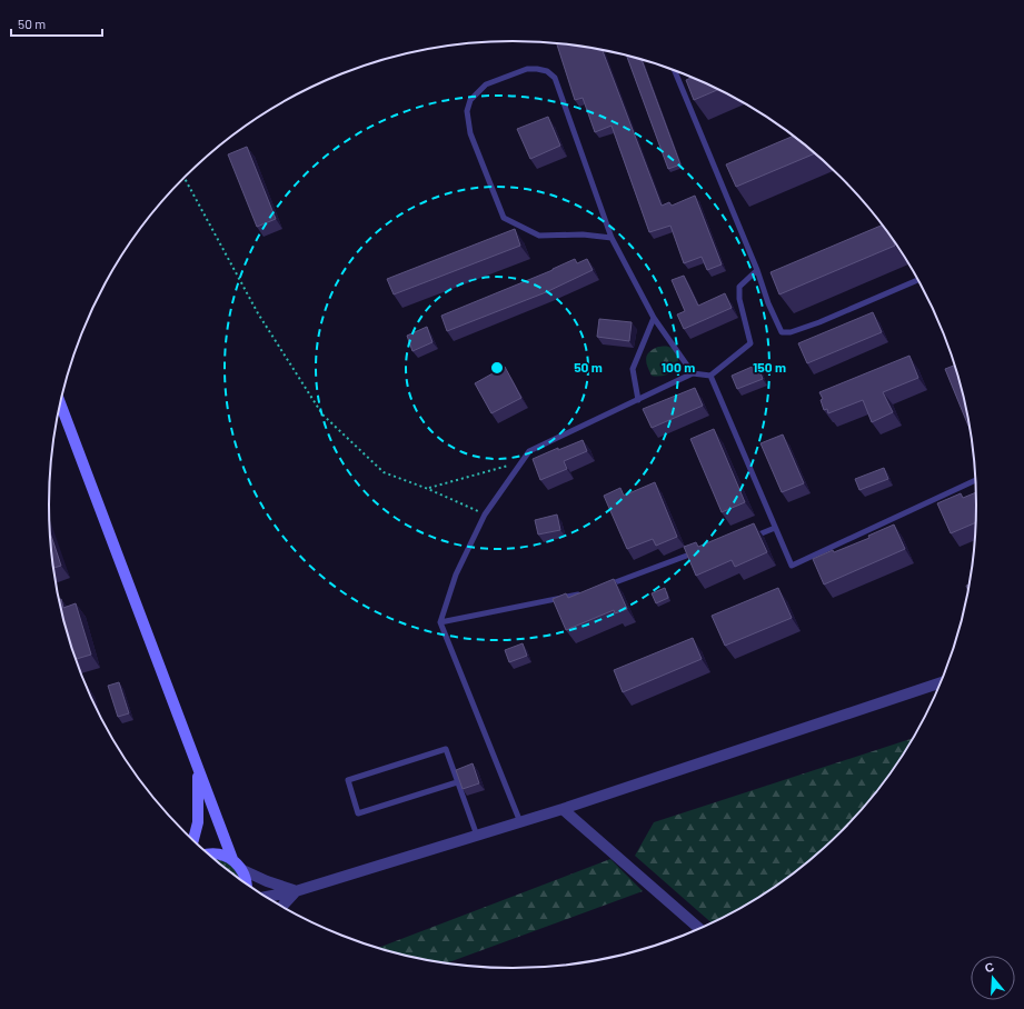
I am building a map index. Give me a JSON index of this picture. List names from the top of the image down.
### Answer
{
  "scale_bar": "50 m",
  "north": "top",
  "rings": ["50 m", "100 m", "150 m"]
}
